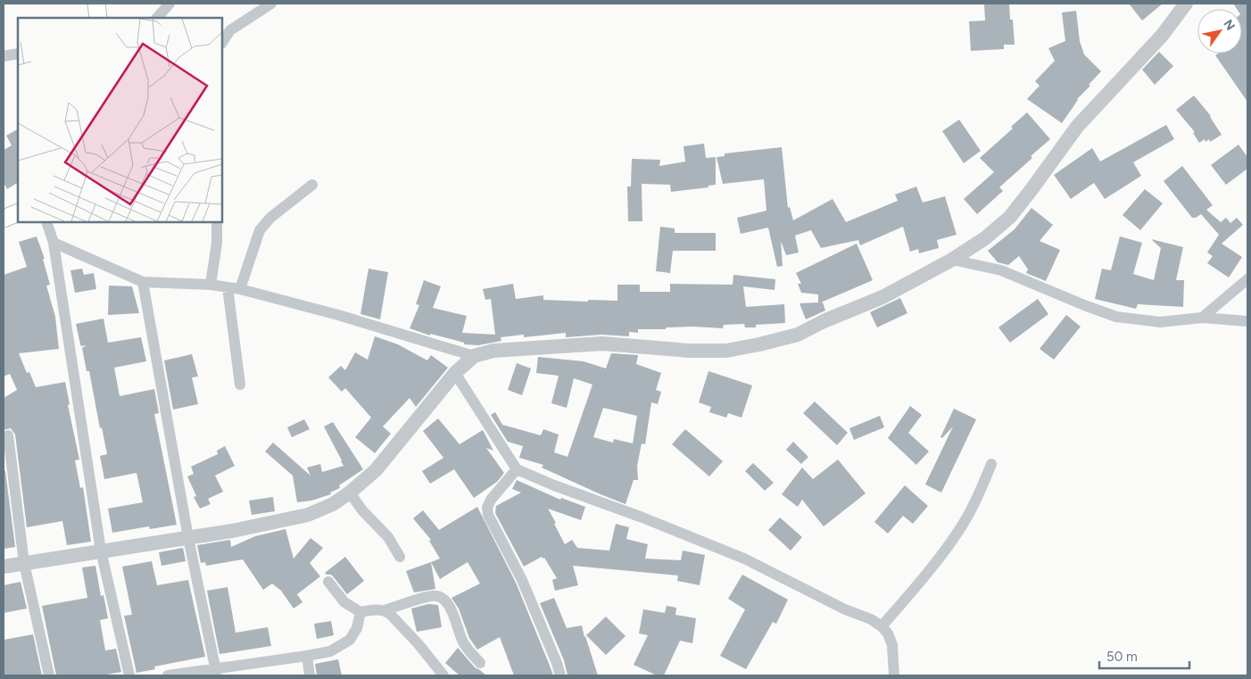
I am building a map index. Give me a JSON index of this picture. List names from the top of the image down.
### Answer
{
  "scale_bar": "50 m",
  "north": "top right"
}
